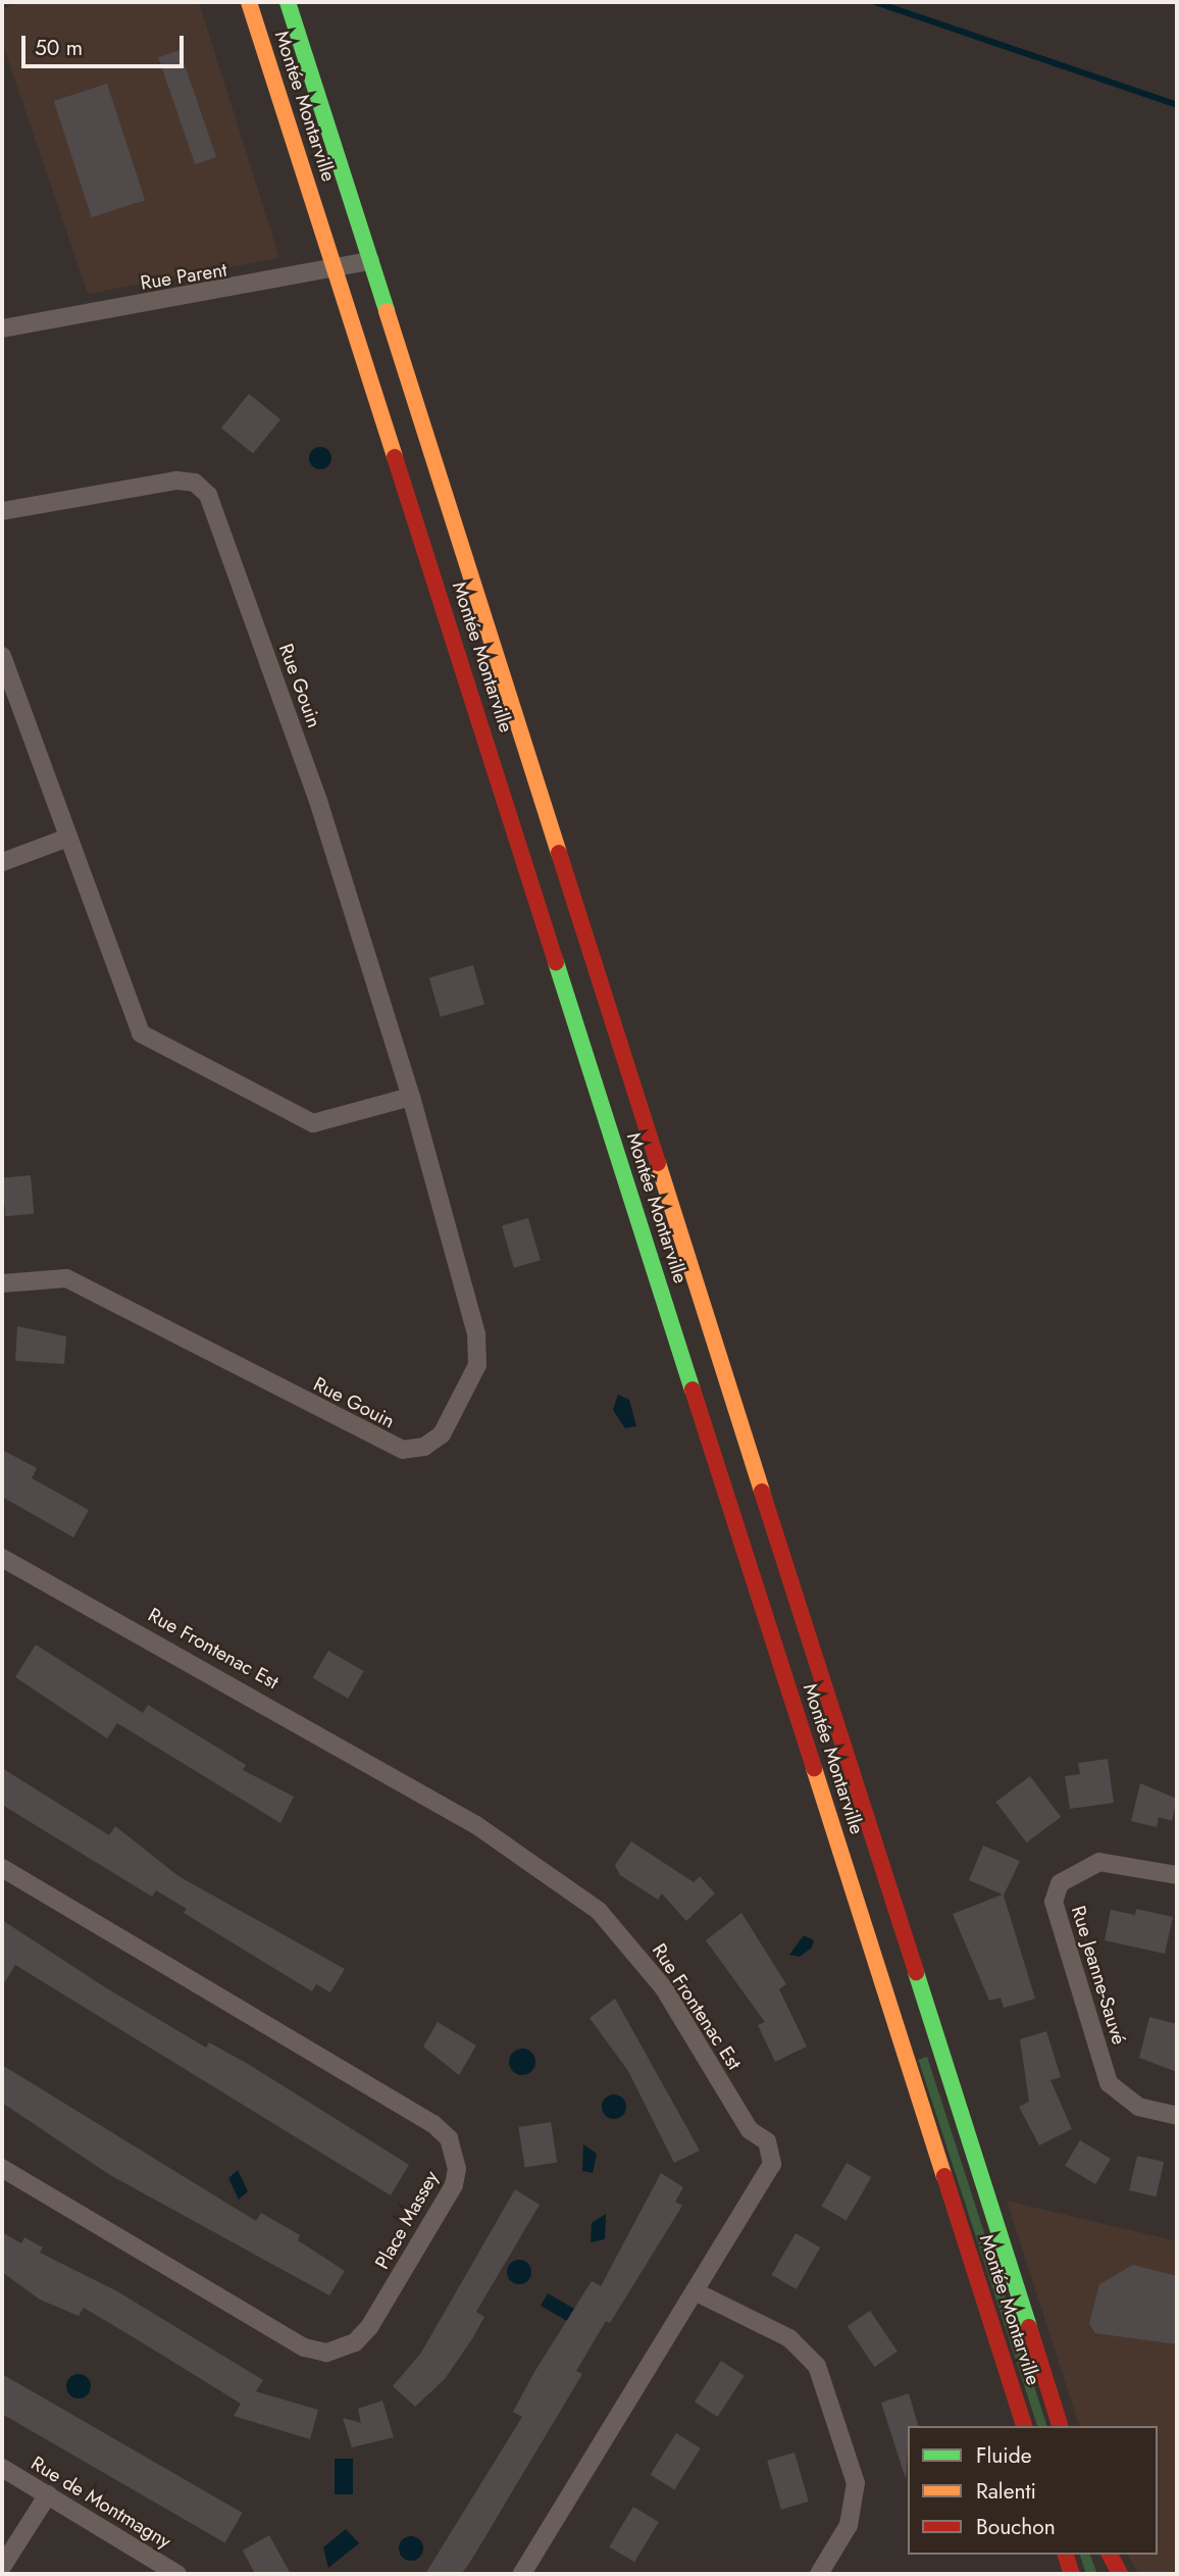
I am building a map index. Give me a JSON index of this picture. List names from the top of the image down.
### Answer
{
  "streets": {
    "street": [
      "Montée Montarville",
      "Rue Parent",
      "Rue Gouin",
      "Rue Frontenac Est",
      "Rue Jeanne-Sauvé",
      "Place Massey",
      "Rue de Montmagny"
    ]
  },
  "crossings": [
    ["Montée Montarville", "Rue Parent"]
  ],
  "legend": ["Fluide", "Ralenti", "Bouchon"],
  "scale_bar": "50 m"
}
